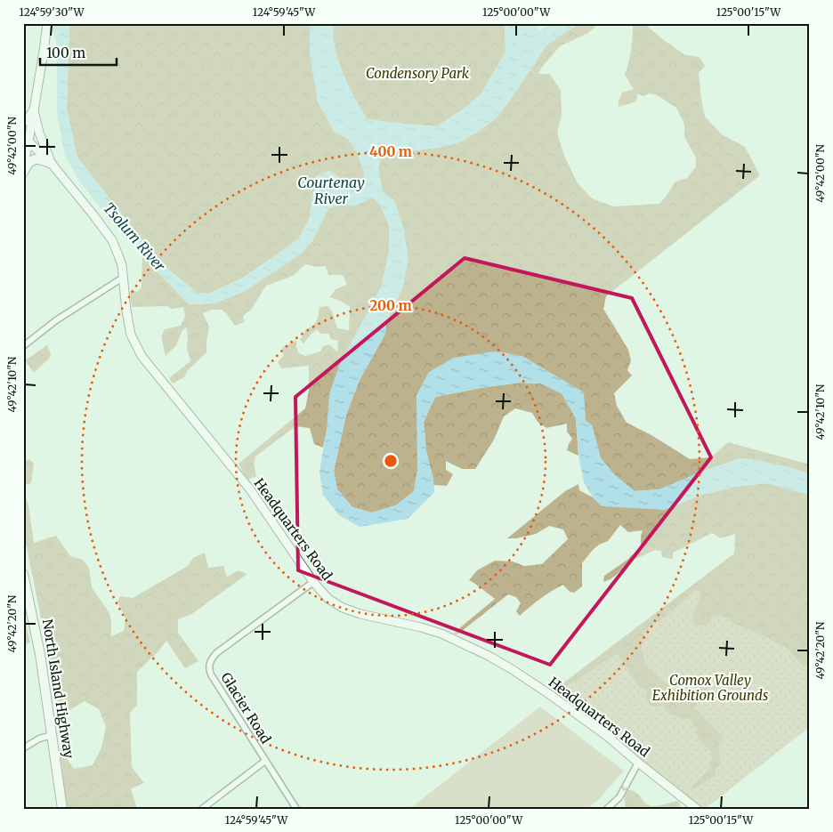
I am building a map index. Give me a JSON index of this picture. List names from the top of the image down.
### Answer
{
  "streets": {
    "main road": ["Headquarters Road", "North Island Highway"],
    "street": ["Glacier Road"]
  },
  "crossings": [
    ["Headquarters Road", "Glacier Road"]
  ],
  "water": ["Courtenay River", "Tsolum River"],
  "parks": ["Condensory Park", "Comox Valley Exhibition Grounds"],
  "scale_bar": "100 m",
  "coordinates": [
    "124°59'30\"W",
    "124°59'45\"W",
    "125°00'00\"W",
    "125°00'15\"W",
    "49°42'00\"N",
    "49°42'10\"N",
    "49°42'20\"N"
  ],
  "rings": ["400 m", "200 m"]
}
